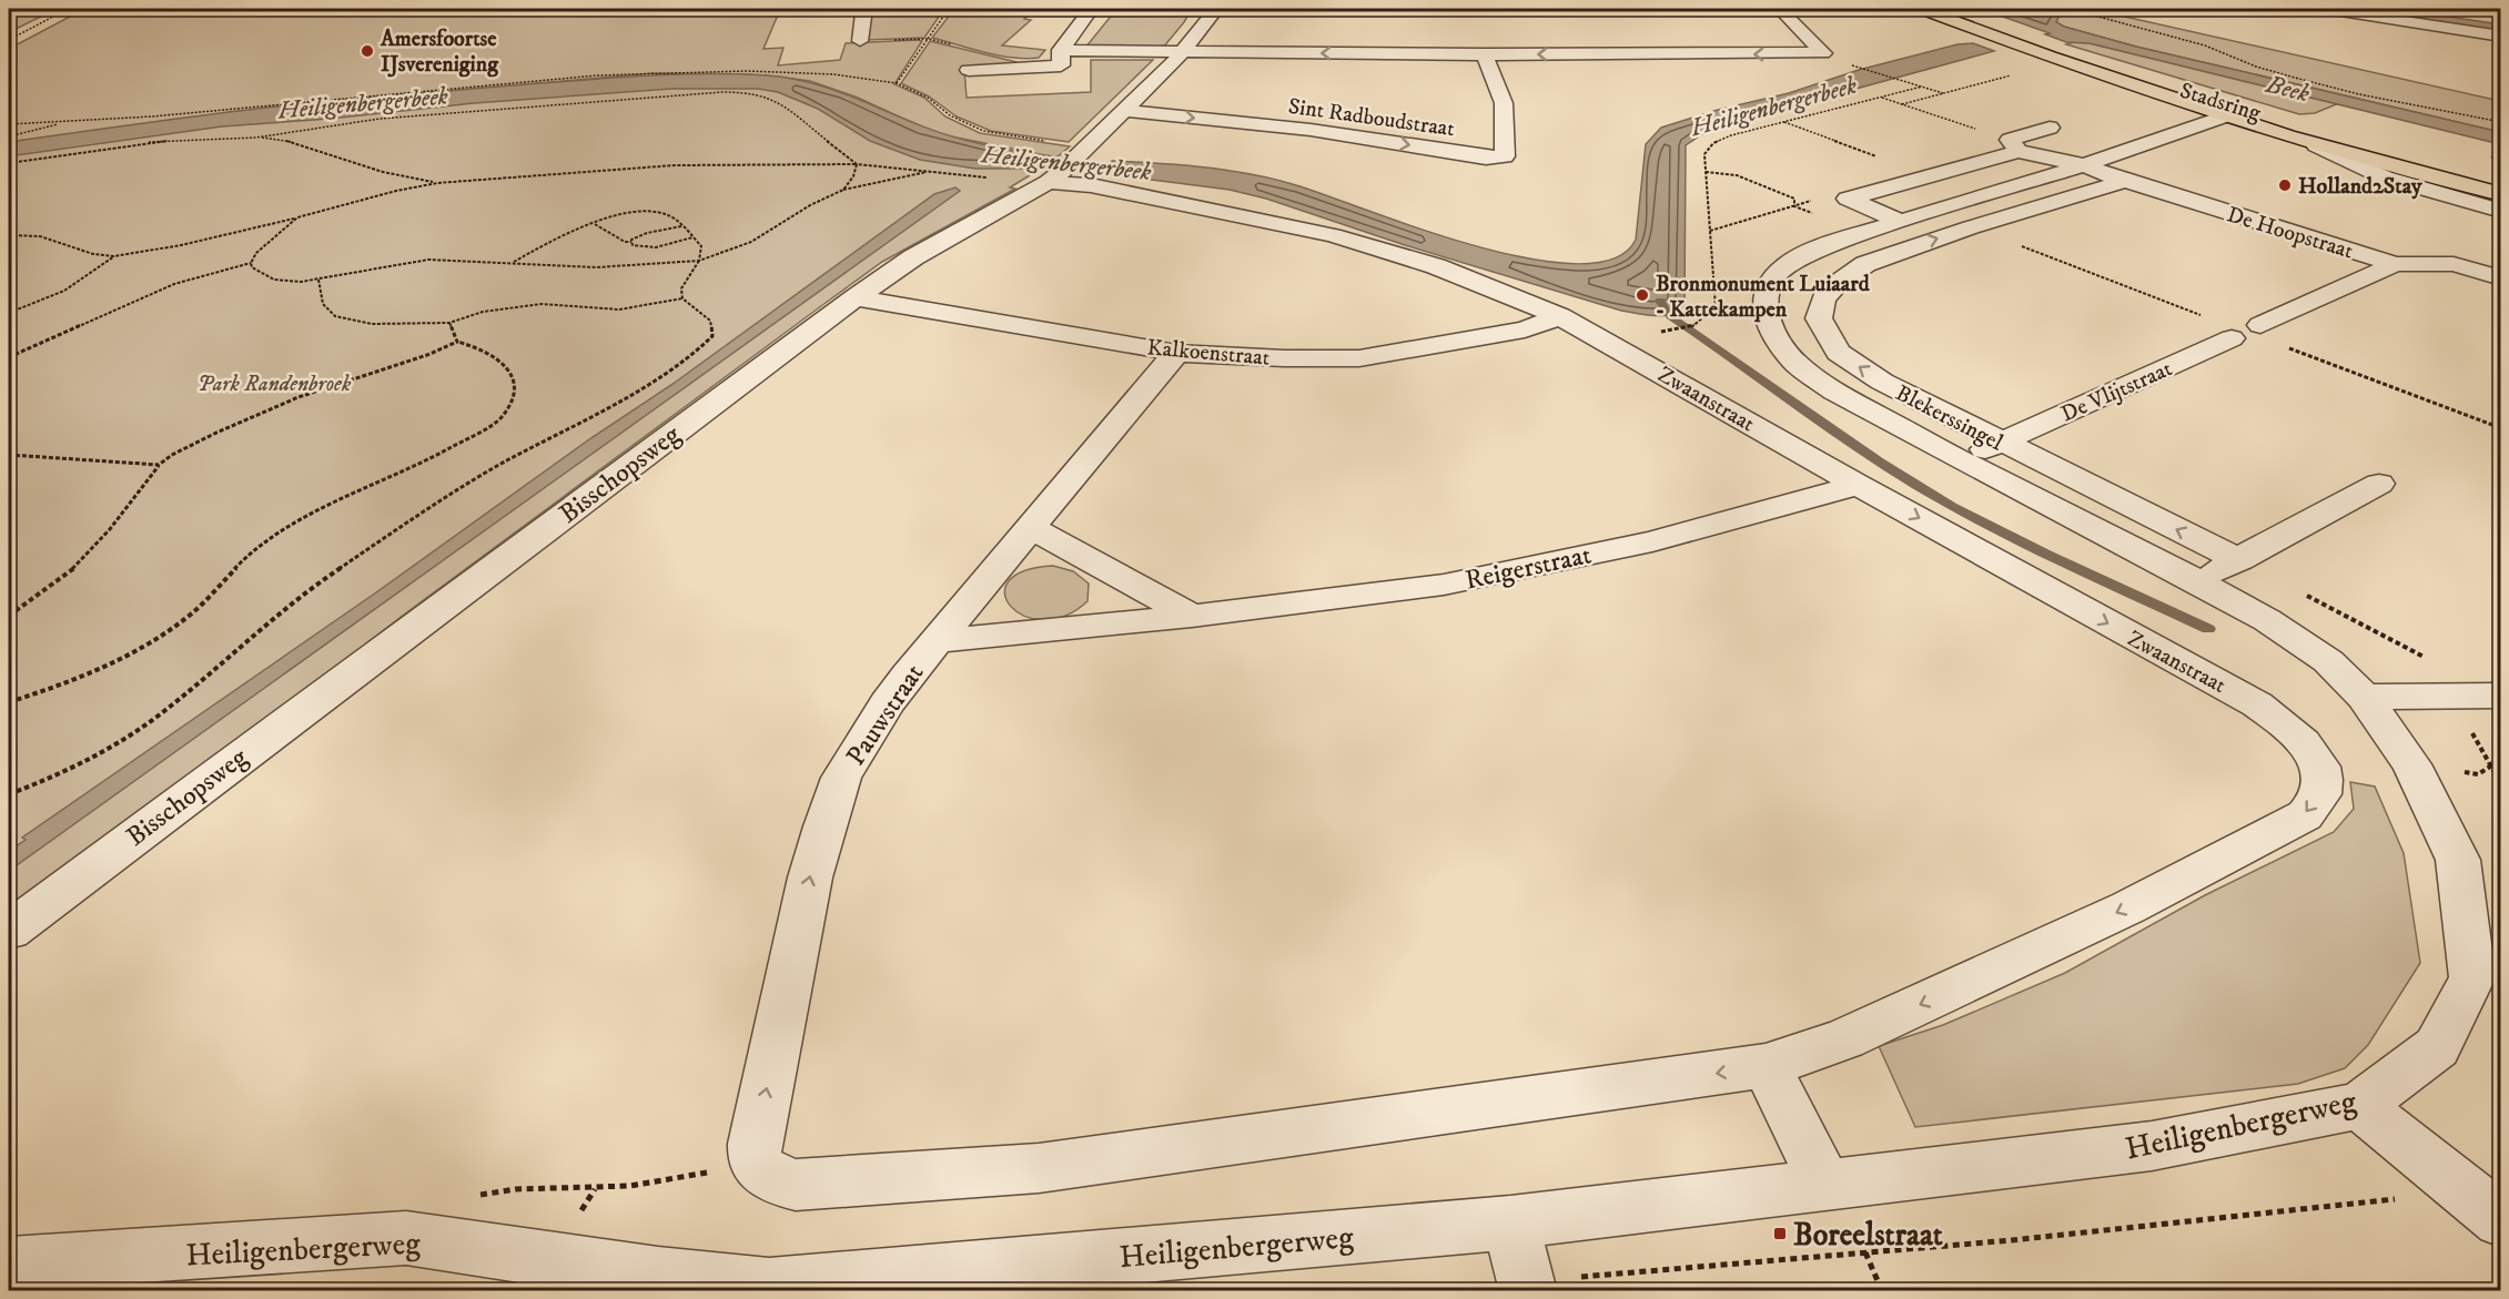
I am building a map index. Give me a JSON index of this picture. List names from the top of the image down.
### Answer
{
  "streets": {
    "main road": ["Stadsring", "Blekerssingel"],
    "street": [
      "Sint Radboudstraat",
      "De Hoopstraat",
      "Kalkoenstraat",
      "De Vlijtstraat",
      "Zwaanstraat",
      "Bisschopsweg",
      "Reigerstraat",
      "Pauwstraat",
      "Heiligenbergerweg"
    ]
  },
  "crossings": [
    ["Stadsring", "Blekerssingel"],
    ["Sint Radboudstraat", "Bisschopsweg"],
    ["De Hoopstraat", "Blekerssingel"],
    ["Kalkoenstraat", "Zwaanstraat"],
    ["Kalkoenstraat", "Bisschopsweg"],
    ["Kalkoenstraat", "Pauwstraat"],
    ["De Vlijtstraat", "Blekerssingel"],
    ["Zwaanstraat", "Bisschopsweg"],
    ["Zwaanstraat", "Reigerstraat"],
    ["Blekerssingel", "Heiligenbergerweg"],
    ["Reigerstraat", "Pauwstraat"]
  ],
  "one_way": ["Pauwstraat"],
  "water": ["Beek", "Heiligenbergerbeek"],
  "parks": ["Park Randenbroek"],
  "places": {
    "other": ["Amersfoortse IJsvereniging", "Holland2Stay", "Bronmonument Luiaard - Kattekampen"],
    "transit": ["Boreelstraat"]
  }
}
